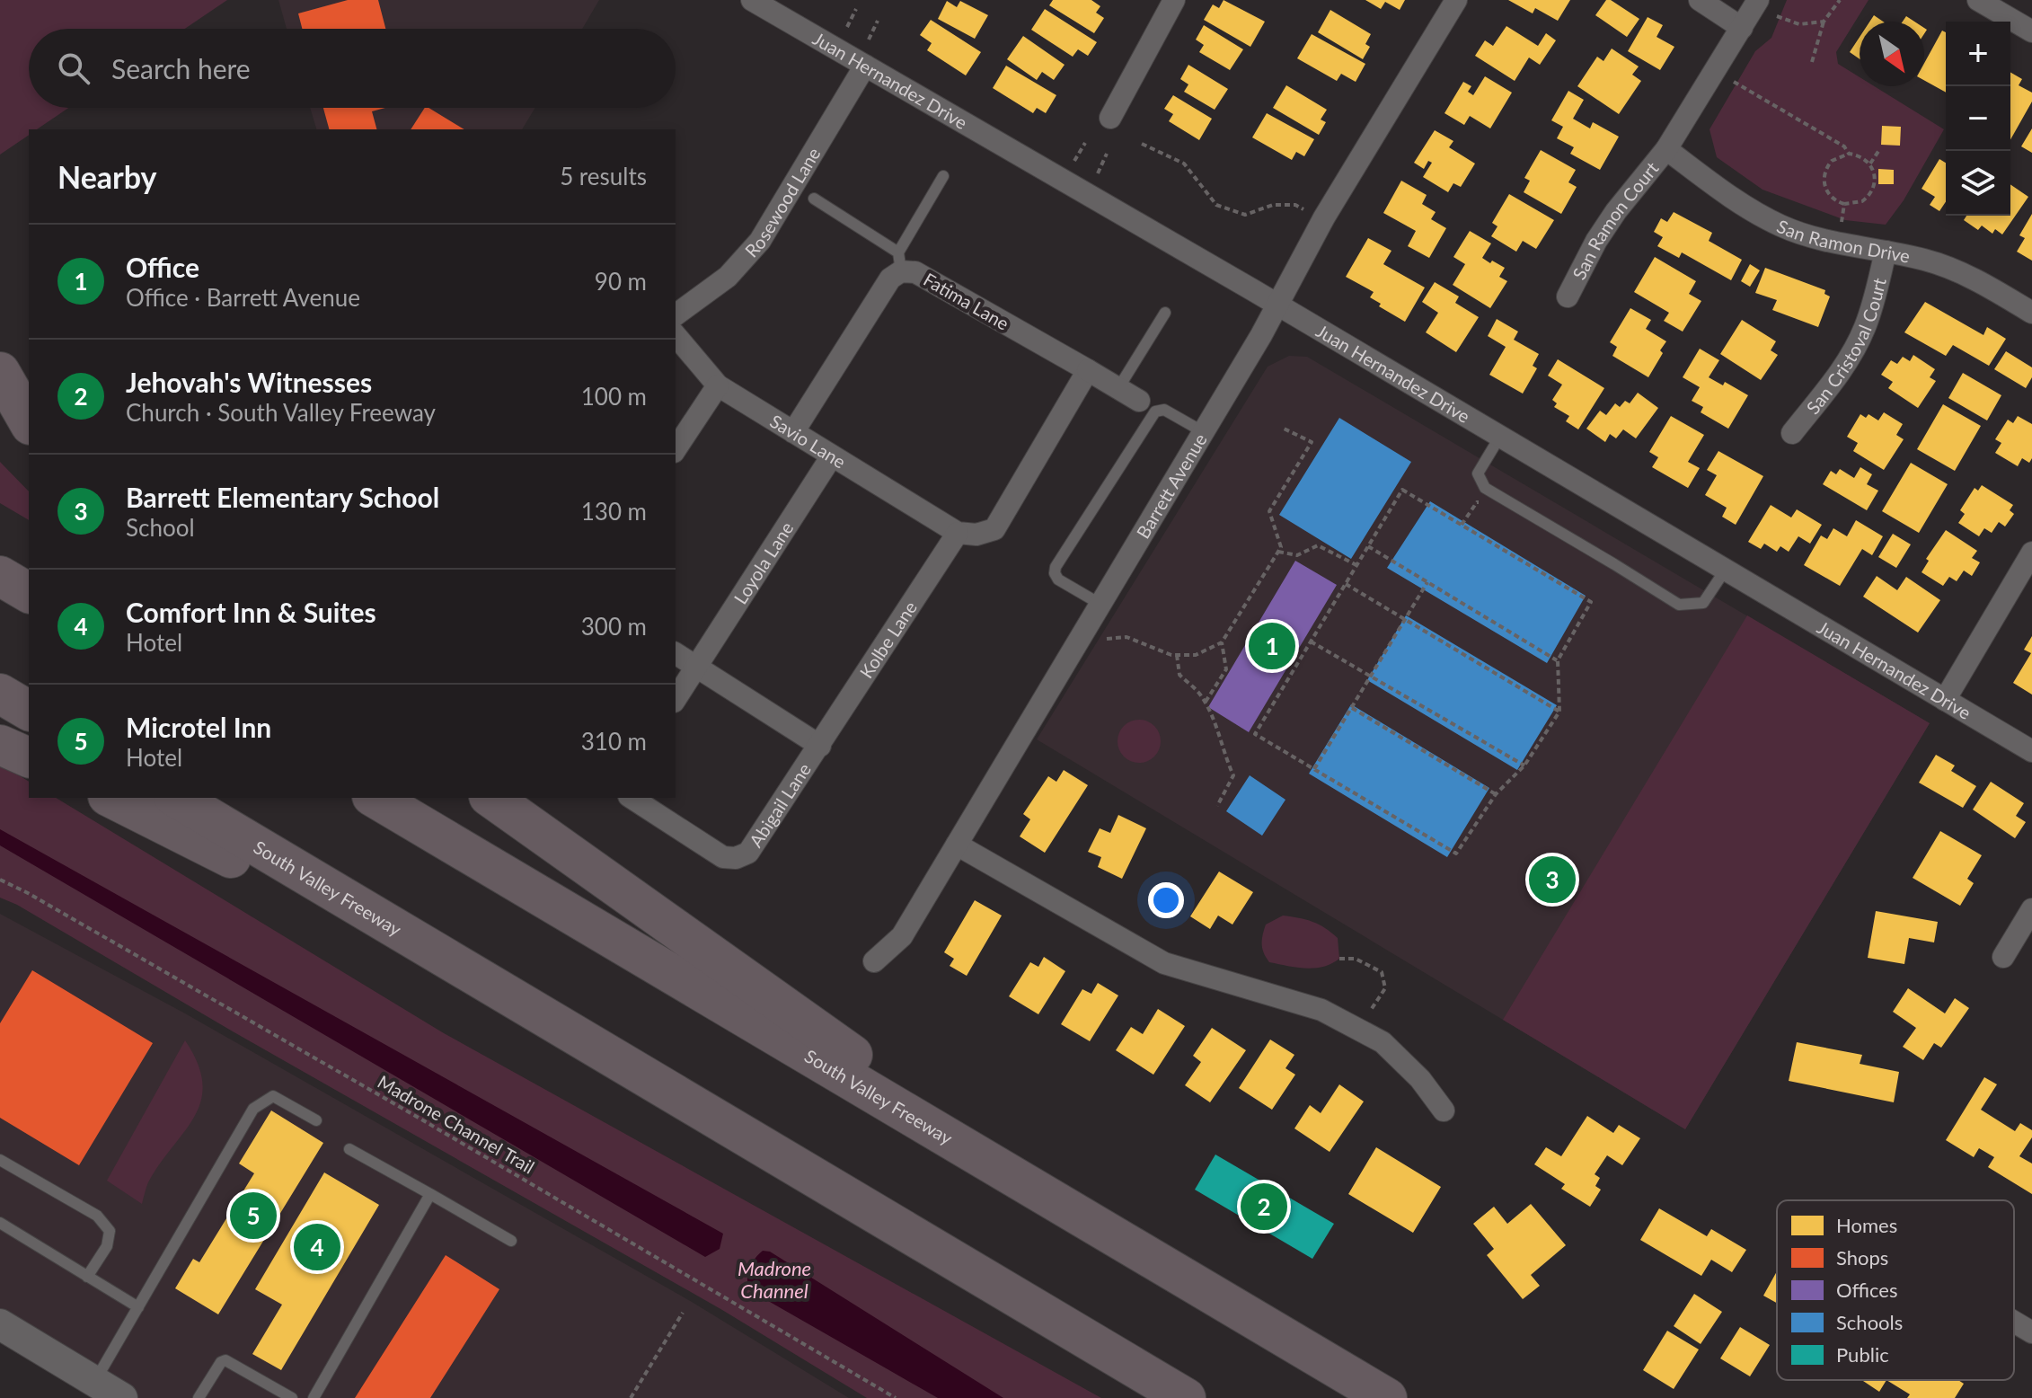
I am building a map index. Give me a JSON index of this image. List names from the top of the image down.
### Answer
{
  "streets": {
    "highway": ["South Valley Freeway"],
    "street": [
      "Juan Hernandez Drive",
      "Rosewood Lane",
      "San Ramon Court",
      "San Ramon Drive",
      "Fatima Lane",
      "San Cristoval Court",
      "Savio Lane",
      "Barrett Avenue",
      "Loyola Lane",
      "Kolbe Lane",
      "Abigail Lane"
    ],
    "path": ["Madrone Channel Trail"]
  },
  "crossings": [
    ["Juan Hernandez Drive", "Rosewood Lane"],
    ["Juan Hernandez Drive", "Barrett Avenue"],
    ["San Ramon Court", "San Ramon Drive"],
    ["San Ramon Drive", "San Cristoval Court"],
    ["Fatima Lane", "Savio Lane"],
    ["Savio Lane", "Loyola Lane"],
    ["Savio Lane", "Kolbe Lane"],
    ["Kolbe Lane", "Abigail Lane"]
  ],
  "water": ["Madrone Channel"],
  "legend": [
    "Homes",
    "Shops",
    "Offices",
    "Schools",
    "Public"
  ],
  "north": "bottom right",
  "page": {
    "map_buttons": ["+", "−"],
    "search": "Search here",
    "heading": ["Nearby", "5 results"],
    "list": [
      {
        "mark": "1",
        "name": "Office",
        "note": "Office · Barrett Avenue",
        "value": "90 m"
      },
      {
        "mark": "2",
        "name": "Jehovah's Witnesses",
        "note": "Church · South Valley Freeway",
        "value": "100 m"
      },
      {
        "mark": "3",
        "name": "Barrett Elementary School",
        "note": "School",
        "value": "130 m"
      },
      {
        "mark": "4",
        "name": "Comfort Inn & Suites",
        "note": "Hotel",
        "value": "300 m"
      },
      {
        "mark": "5",
        "name": "Microtel Inn",
        "note": "Hotel",
        "value": "310 m"
      }
    ],
    "pins": [
      "1",
      "3",
      "2",
      "5",
      "4"
    ]
  }
}
